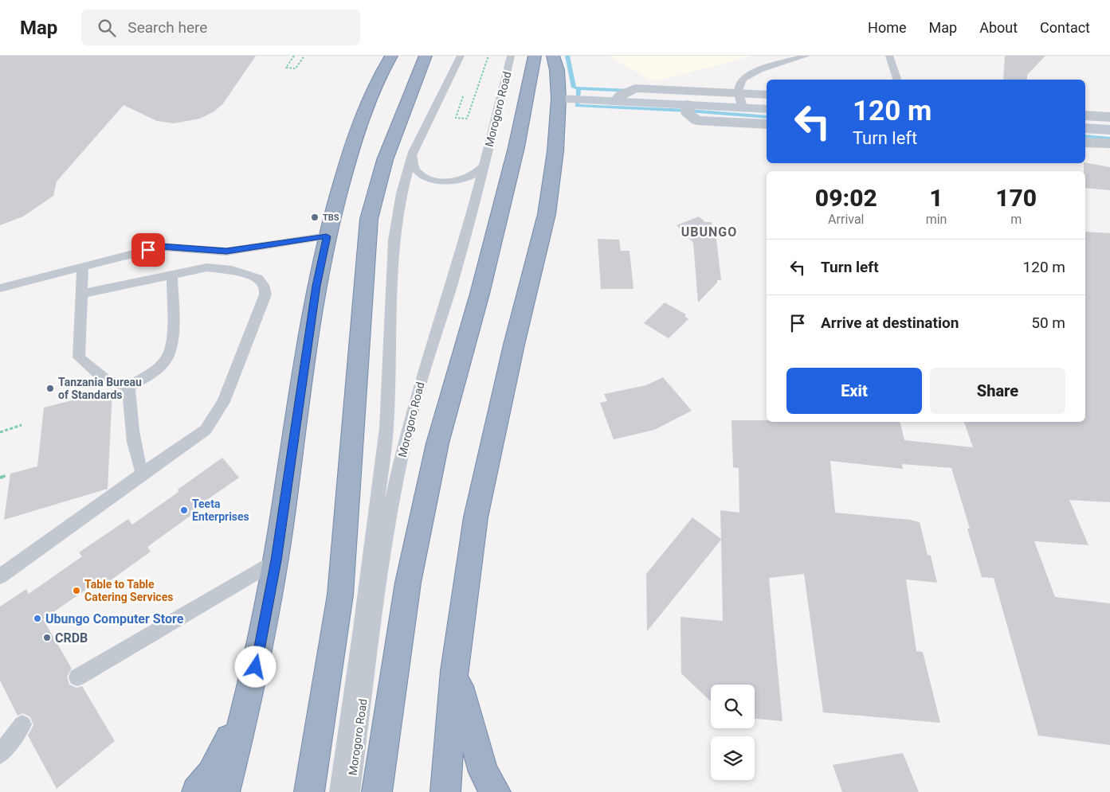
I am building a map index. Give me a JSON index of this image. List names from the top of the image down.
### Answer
{
  "streets": {
    "lane": ["Morogoro Road"]
  },
  "districts": ["UBUNGO"],
  "places": [
    "TBS",
    "Tanzania Bureau of Standards",
    "Teeta Enterprises",
    "Table to Table Catering Services",
    "Ubungo Computer Store",
    "CRDB"
  ],
  "page": {
    "header": "Map",
    "search": "Search here",
    "nav": [
      "Home",
      "Map",
      "About",
      "Contact"
    ],
    "turn": ["120 m", "Turn left"],
    "eta": [
      "09:02",
      "Arrival",
      "1",
      "min",
      "170",
      "m"
    ],
    "list": [
      {
        "name": "Turn left",
        "value": "120 m"
      },
      {
        "name": "Arrive at destination",
        "value": "50 m"
      }
    ],
    "buttons": ["Exit", "Share"]
  }
}
